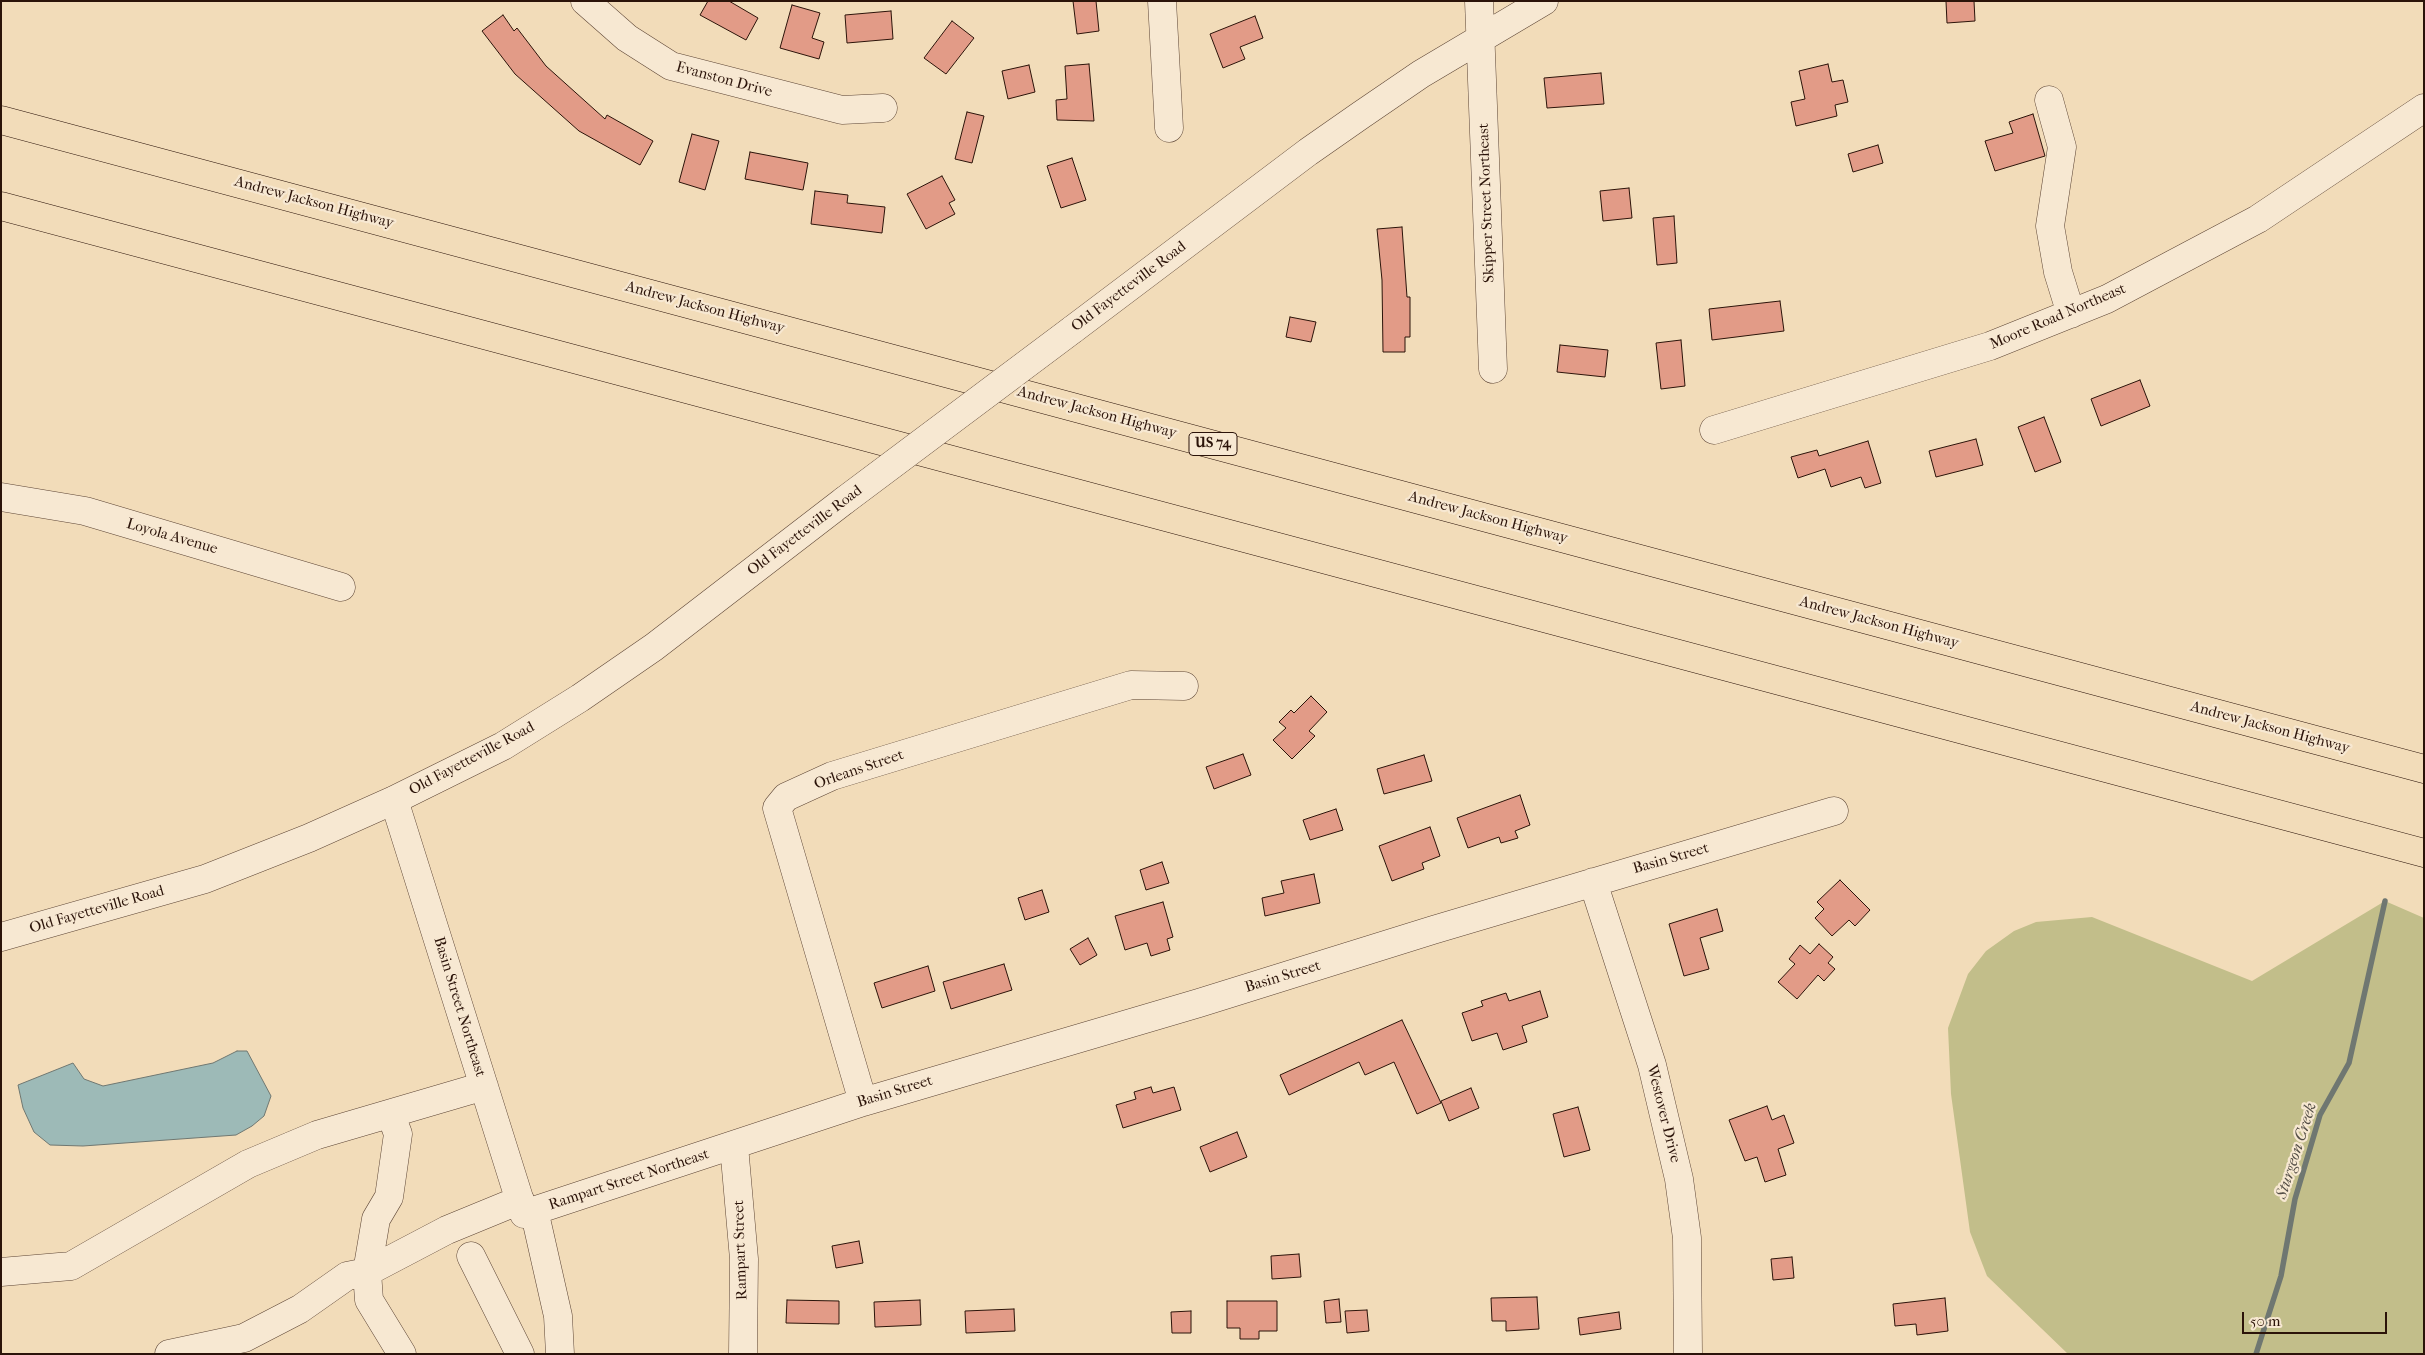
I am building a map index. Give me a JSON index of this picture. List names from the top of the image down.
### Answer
{
  "streets": {
    "highway": ["Andrew Jackson Highway", "US 74"],
    "street": [
      "Evanston Drive",
      "Skipper Street Northeast",
      "Old Fayetteville Road",
      "Moore Road Northeast",
      "Loyola Avenue",
      "Orleans Street",
      "Basin Street",
      "Basin Street Northeast",
      "Westover Drive",
      "Rampart Street Northeast",
      "Rampart Street"
    ]
  },
  "crossings": [
    ["Skipper Street Northeast", "Old Fayetteville Road"],
    ["Old Fayetteville Road", "Basin Street Northeast"],
    ["Orleans Street", "Basin Street"],
    ["Basin Street", "Westover Drive"],
    ["Basin Street", "Rampart Street Northeast"],
    ["Basin Street", "Rampart Street"],
    ["Basin Street Northeast", "Rampart Street Northeast"],
    ["Rampart Street Northeast", "Rampart Street"]
  ],
  "water": ["Sturgeon Creek"],
  "scale_bar": "50 m"
}
